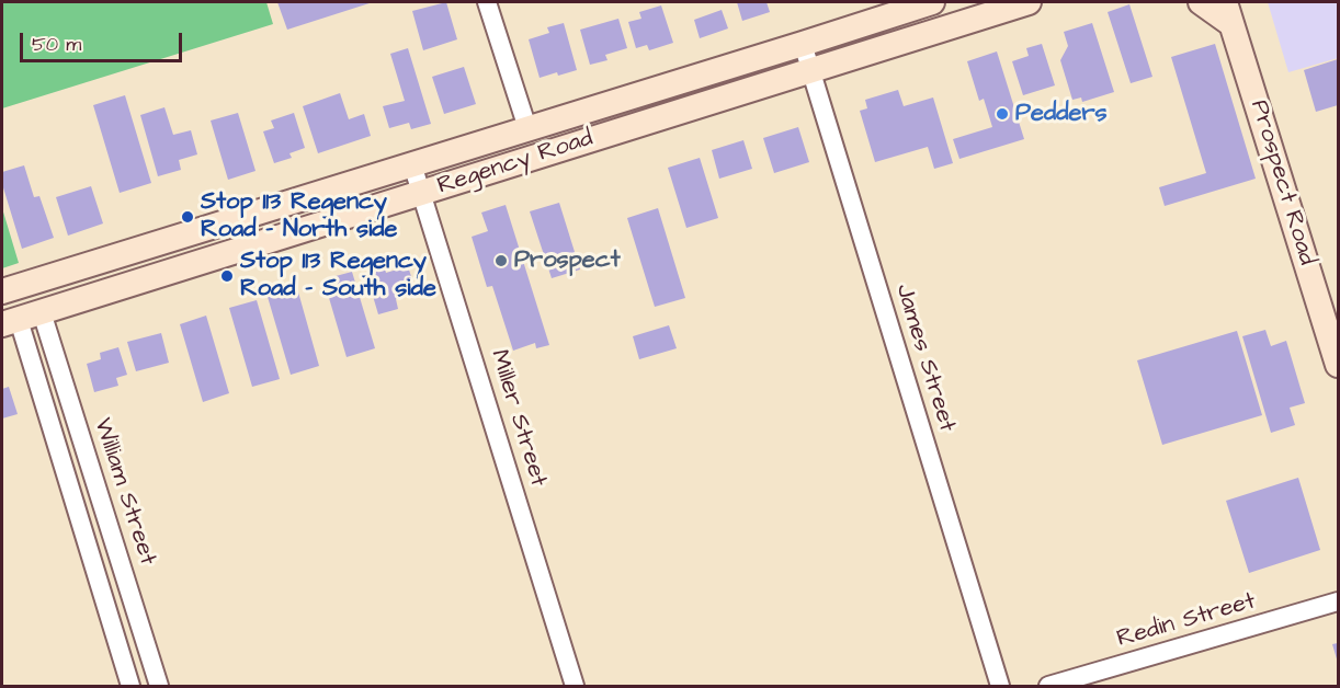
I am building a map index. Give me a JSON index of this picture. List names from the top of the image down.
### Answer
{
  "streets": {
    "main road": ["Regency Road", "Prospect Road"],
    "street": [
      "James Street",
      "Miller Street",
      "William Street",
      "Redin Street"
    ]
  },
  "crossings": [
    ["Regency Road", "James Street"],
    ["Regency Road", "Miller Street"],
    ["Regency Road", "William Street"]
  ],
  "places": [
    "Pedders",
    "Stop 113 Regency Road - North side",
    "Prospect",
    "Stop 113 Regency Road - South side"
  ],
  "scale_bar": "50 m"
}
